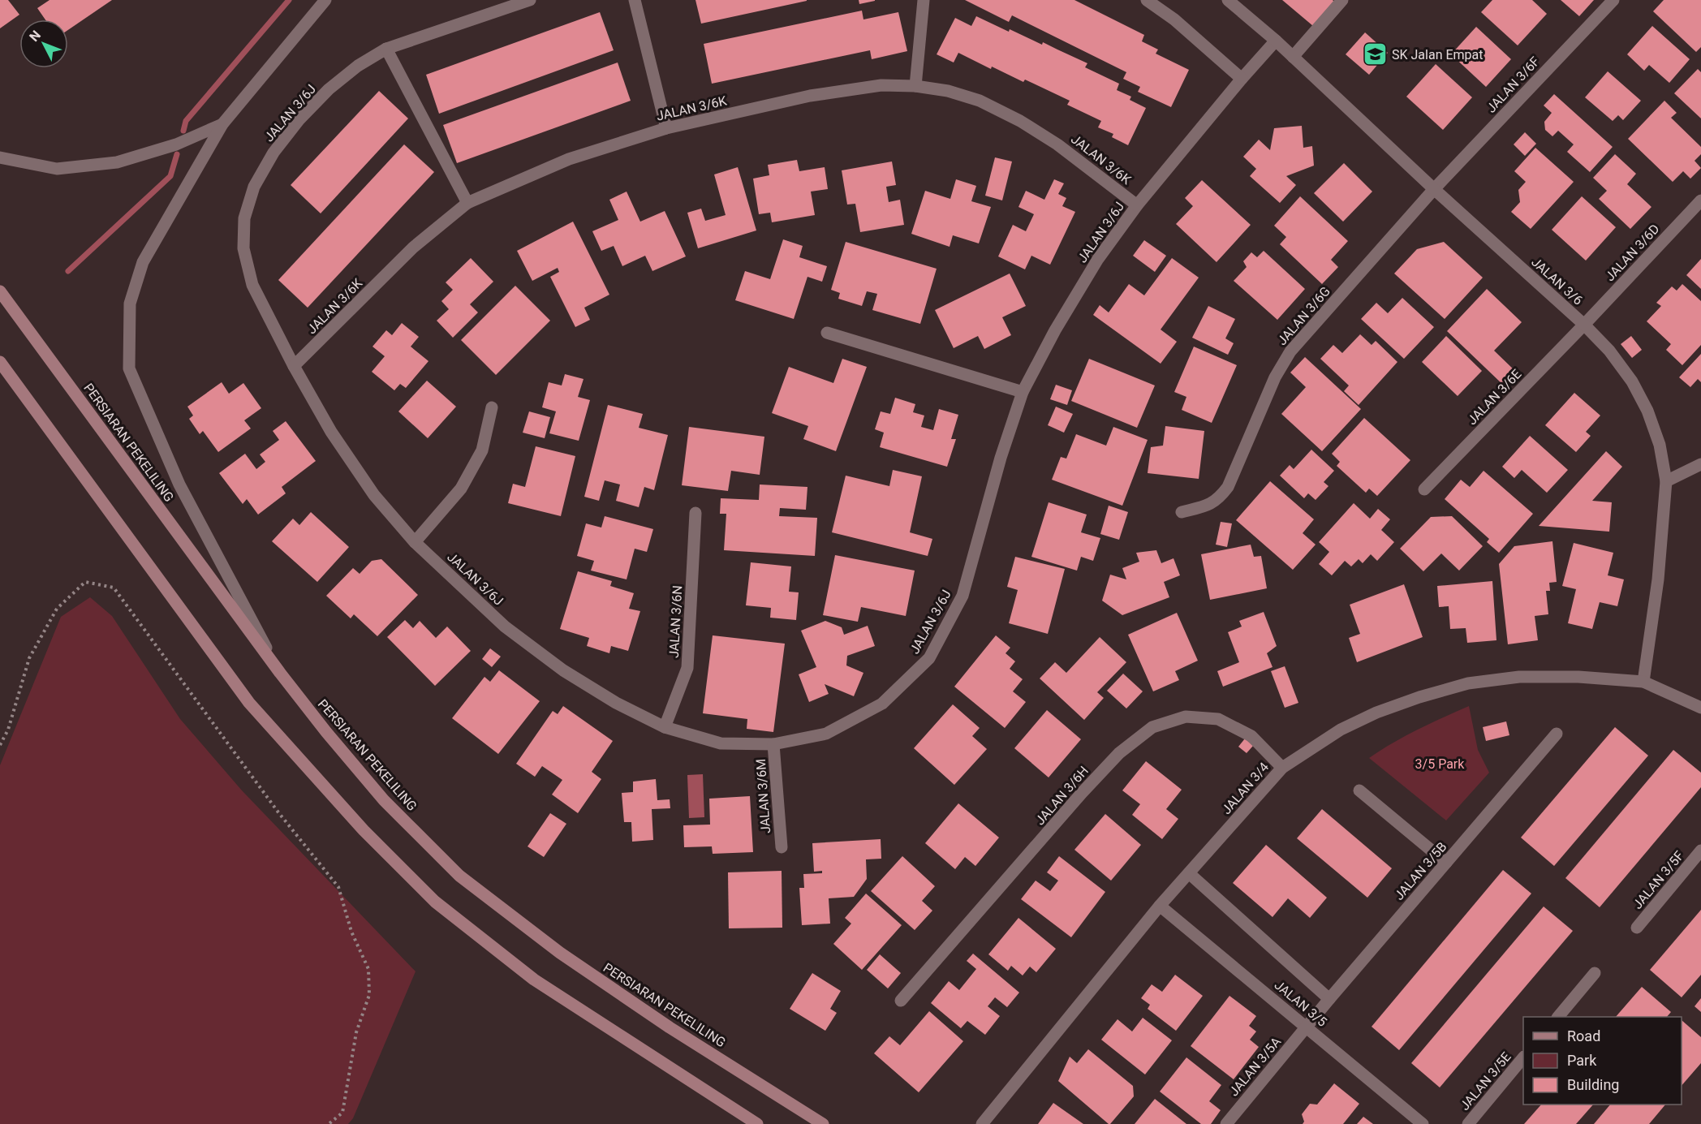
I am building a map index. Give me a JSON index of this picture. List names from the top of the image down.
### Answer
{
  "streets": {
    "main road": ["PERSIARAN PEKELILING"],
    "street": [
      "JALAN 3/6F",
      "JALAN 3/6K",
      "JALAN 3/6J",
      "JALAN 3/6D",
      "JALAN 3/6",
      "JALAN 3/6G",
      "JALAN 3/6E",
      "JALAN 3/6N",
      "JALAN 3/4",
      "JALAN 3/6H",
      "JALAN 3/6M",
      "JALAN 3/5B",
      "JALAN 3/5F",
      "JALAN 3/5",
      "JALAN 3/5A",
      "JALAN 3/5E"
    ]
  },
  "crossings": [
    ["JALAN 3/6F", "JALAN 3/6"],
    ["JALAN 3/6F", "JALAN 3/6G"],
    ["JALAN 3/6K", "JALAN 3/6J"],
    ["JALAN 3/6J", "JALAN 3/6"],
    ["JALAN 3/6J", "JALAN 3/6N"],
    ["JALAN 3/6J", "JALAN 3/6M"],
    ["JALAN 3/6D", "JALAN 3/6"],
    ["JALAN 3/6D", "JALAN 3/6E"],
    ["JALAN 3/6", "JALAN 3/6G"],
    ["JALAN 3/6", "JALAN 3/6E"],
    ["JALAN 3/6", "JALAN 3/4"],
    ["JALAN 3/4", "JALAN 3/6H"],
    ["JALAN 3/4", "JALAN 3/5"],
    ["JALAN 3/5B", "JALAN 3/5"],
    ["JALAN 3/5B", "JALAN 3/5A"],
    ["JALAN 3/5", "JALAN 3/5A"]
  ],
  "parks": ["3/5 Park"],
  "places": {
    "school or university": ["SK Jalan Empat"]
  },
  "legend": ["Road", "Park", "Building"],
  "north": "top left"
}
